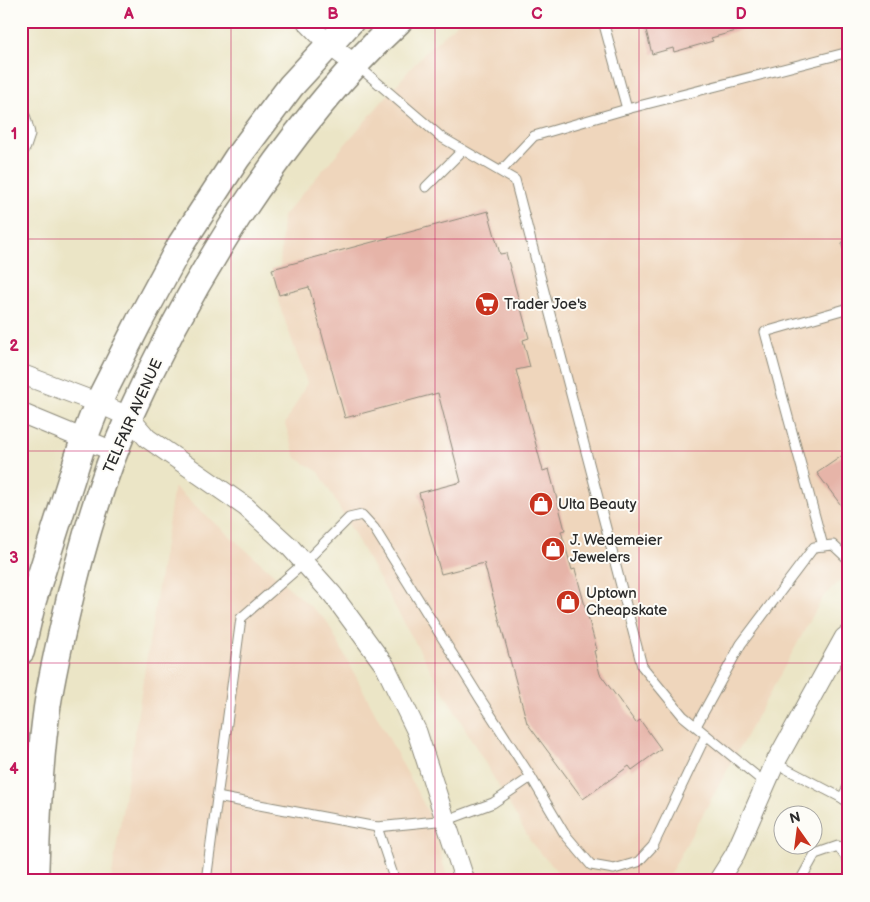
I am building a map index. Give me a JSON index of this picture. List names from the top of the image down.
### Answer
{
  "streets": {
    "street": ["TELFAIR AVENUE"]
  },
  "places": {
    "supermarket": ["Trader Joe's"],
    "shop": ["Ulta Beauty", "J. Wedemeier Jewelers", "Uptown Cheapskate"]
  },
  "north": "top",
  "grid": {
    "columns": [
      "A",
      "B",
      "C",
      "D"
    ],
    "rows": [
      "1",
      "2",
      "3",
      "4"
    ]
  }
}
